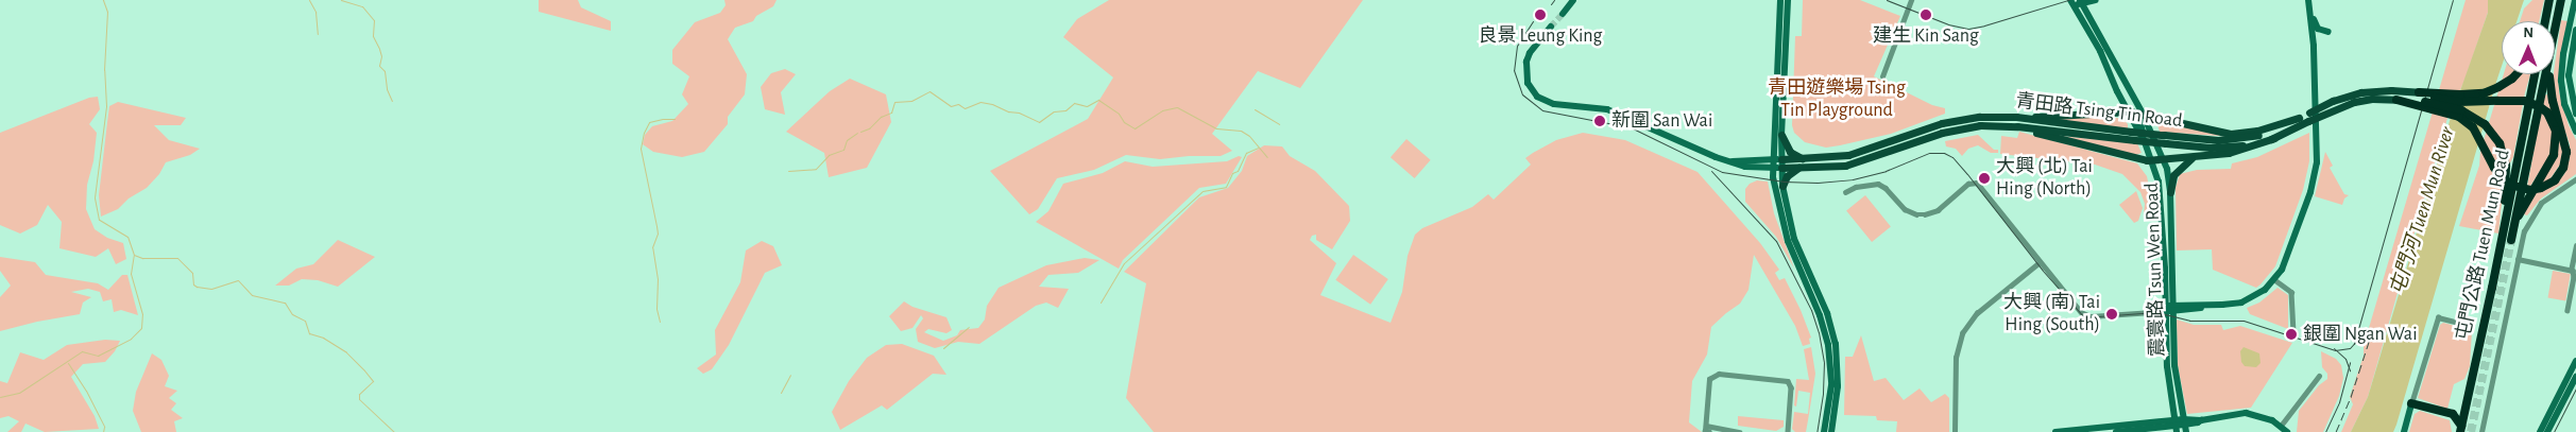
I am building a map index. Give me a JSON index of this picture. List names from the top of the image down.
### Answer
{
  "streets": {
    "highway": ["屯門公路 Tuen Mun Road"],
    "main road": ["青田路 Tsing Tin Road", "震寰路 Tsun Wen Road"]
  },
  "water": ["屯門河 Tuen Mun River"],
  "parks": ["青田遊樂場 Tsing Tin Playground"],
  "places": [
    "良景 Leung King",
    "建生 Kin Sang",
    "新圍 San Wai",
    "大興 (北) Tai Hing (North)",
    "大興 (南) Tai Hing (South)",
    "銀圍 Ngan Wai"
  ],
  "north": "top"
}
